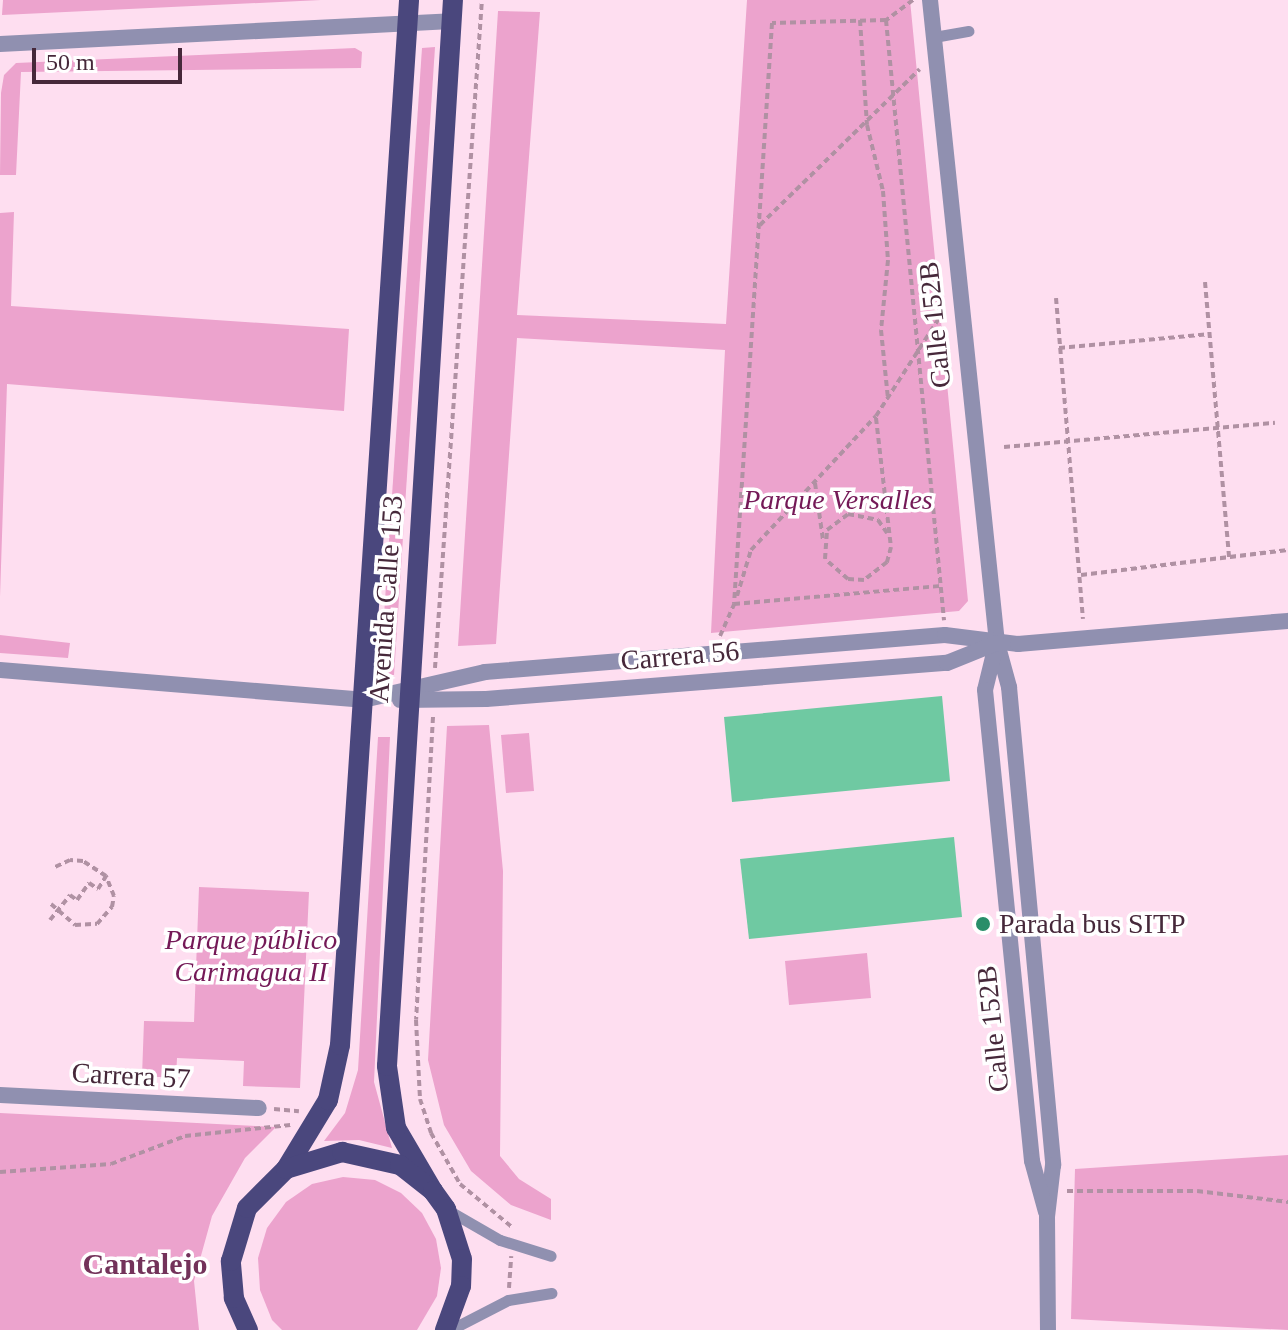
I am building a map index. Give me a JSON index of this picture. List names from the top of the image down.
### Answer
{
  "streets": {
    "main road": ["Avenida Calle 153"],
    "street": ["Calle 152B", "Carrera 56", "Carrera 57"]
  },
  "crossings": [
    ["Calle 152B", "Carrera 56"],
    ["Avenida Calle 153", "Carrera 56"]
  ],
  "districts": ["Cantalejo"],
  "parks": ["Parque Versalles", "Parque público Carimagua II"],
  "places": ["Parada bus SITP"],
  "scale_bar": "50 m"
}
